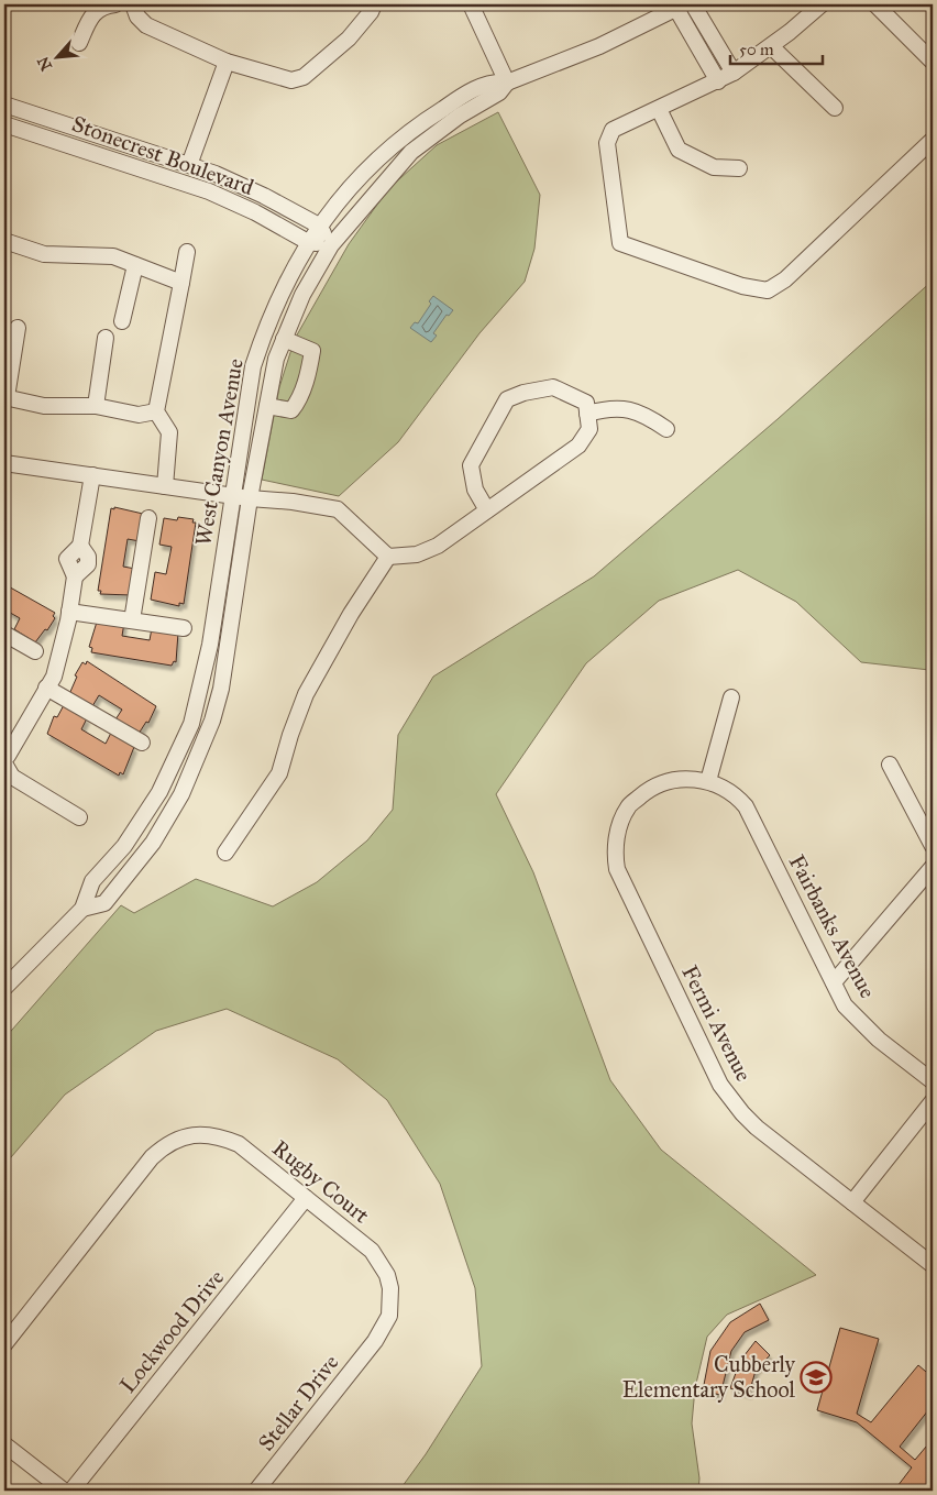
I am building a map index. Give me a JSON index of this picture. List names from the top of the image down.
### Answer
{
  "streets": {
    "street": [
      "Stonecrest Boulevard",
      "West Canyon Avenue",
      "Fairbanks Avenue",
      "Fermi Avenue",
      "Rugby Court",
      "Lockwood Drive",
      "Stellar Drive"
    ]
  },
  "crossings": [
    ["Stonecrest Boulevard", "West Canyon Avenue"],
    ["Fairbanks Avenue", "Fermi Avenue"],
    ["Rugby Court", "Lockwood Drive"],
    ["Rugby Court", "Stellar Drive"]
  ],
  "places": {
    "school or university": ["Cubberly Elementary School"]
  },
  "scale_bar": "50 m",
  "north": "bottom left"
}
